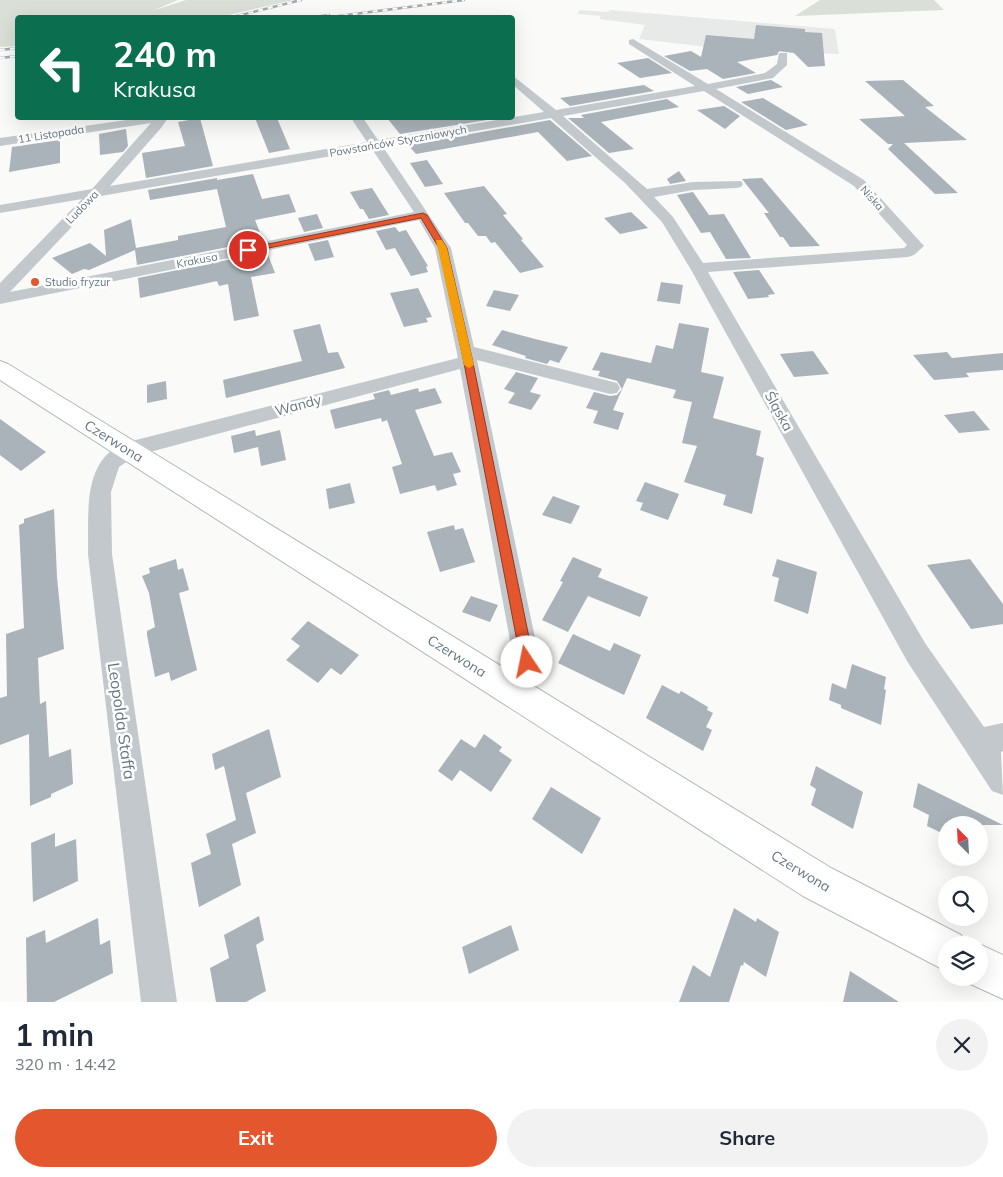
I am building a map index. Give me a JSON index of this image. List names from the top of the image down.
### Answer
{
  "streets": {
    "main road": ["Czerwona"],
    "street": [
      "11 Listopada",
      "Powstańców Styczniowych",
      "Niska",
      "Ludowa",
      "Krakusa",
      "Wandy",
      "Śląska",
      "Leopolda Staffa"
    ]
  },
  "crossings": [
    ["Powstańców Styczniowych", "Niska"],
    ["Powstańców Styczniowych", "Ludowa"],
    ["Powstańców Styczniowych", "Śląska"],
    ["Niska", "Śląska"],
    ["Wandy", "Czerwona"],
    ["Wandy", "Leopolda Staffa"],
    ["Czerwona", "Leopolda Staffa"]
  ],
  "places": ["Studio fryzur"],
  "north": "top left",
  "page": {
    "turn": ["240 m", "Krakusa"],
    "heading": ["1 min", "320 m · 14:42"],
    "buttons": ["Exit", "Share"]
  }
}
